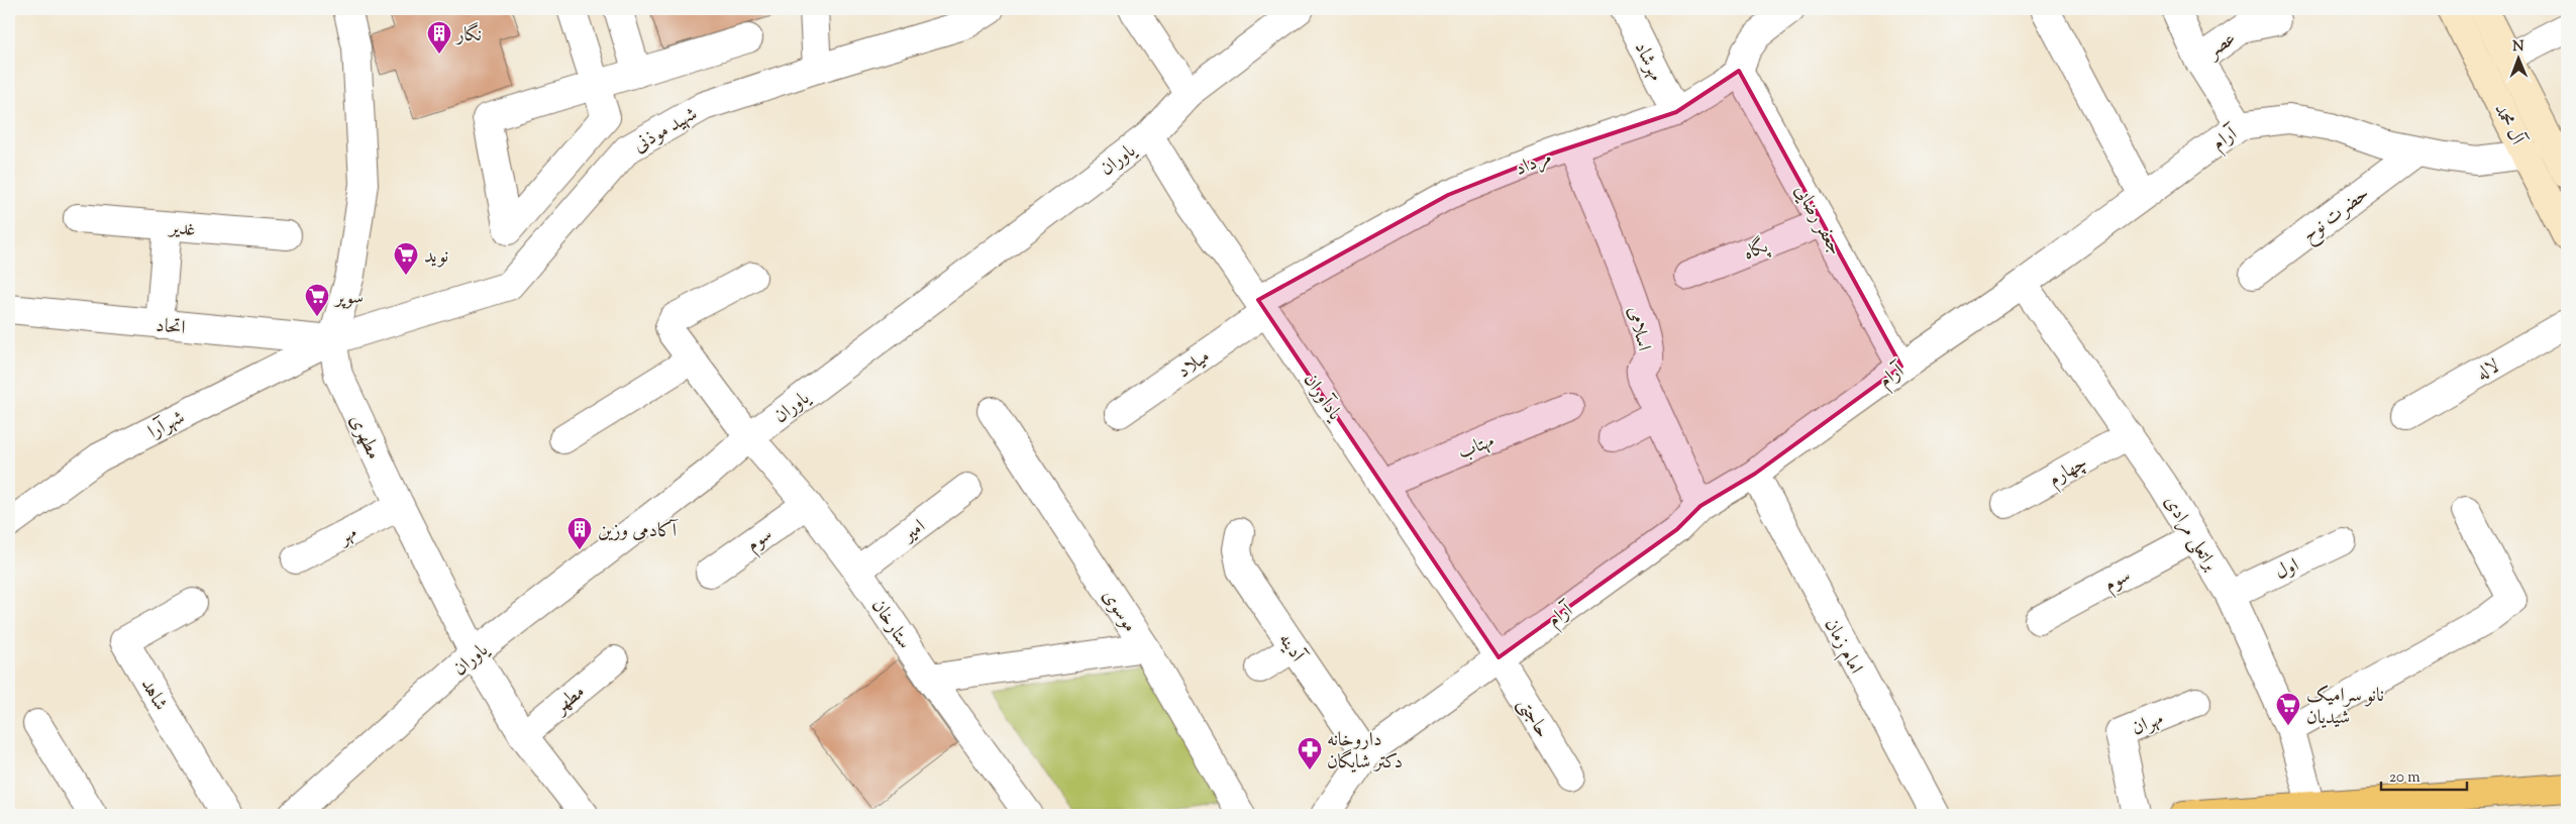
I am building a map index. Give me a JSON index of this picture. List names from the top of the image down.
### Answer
{
  "streets": {
    "main road": ["آل محمد"],
    "street": [
      "عصر",
      "مهرشاد",
      "شهید موذنی",
      "آرام",
      "یاوران",
      "مرداد",
      "حضرت نوح",
      "جعفر رضایی",
      "غدیر",
      "پگاه",
      "اتحاد",
      "اسلامی",
      "میلاد",
      "لاله",
      "یادآوران",
      "شهرآرا",
      "مطهری",
      "مهتاب",
      "چهارم",
      "امیر",
      "براتعلی مرادی",
      "مهر",
      "سوم",
      "اول",
      "موسوی",
      "ستارخان",
      "امام زمان",
      "آدینه",
      "شاهد",
      "مطهر",
      "حاجتی",
      "مهران"
    ]
  },
  "crossings": [
    ["عصر", "آرام"],
    ["مهرشاد", "مرداد"],
    ["آل محمد", "آرام"],
    ["شهید موذنی", "اتحاد"],
    ["شهید موذنی", "شهرآرا"],
    ["شهید موذنی", "مطهری"],
    ["آرام", "حضرت نوح"],
    ["آرام", "جعفر رضایی"],
    ["آرام", "اسلامی"],
    ["آرام", "یادآوران"],
    ["آرام", "براتعلی مرادی"],
    ["آرام", "امام زمان"],
    ["آرام", "آدینه"],
    ["آرام", "حاجتی"],
    ["یاوران", "یادآوران"],
    ["یاوران", "مطهری"],
    ["یاوران", "ستارخان"],
    ["مرداد", "جعفر رضایی"],
    ["مرداد", "اسلامی"],
    ["مرداد", "میلاد"],
    ["مرداد", "یادآوران"],
    ["جعفر رضایی", "پگاه"],
    ["اتحاد", "شهرآرا"],
    ["اتحاد", "مطهری"],
    ["میلاد", "یادآوران"],
    ["یادآوران", "مهتاب"],
    ["یادآوران", "حاجتی"],
    ["شهرآرا", "مطهری"],
    ["مطهری", "مهر"],
    ["مطهری", "مطهر"],
    ["چهارم", "براتعلی مرادی"],
    ["امیر", "ستارخان"],
    ["براتعلی مرادی", "سوم"],
    ["براتعلی مرادی", "اول"],
    ["سوم", "ستارخان"]
  ],
  "places": {
    "building": ["نگار", "آکادمی وزین"],
    "supermarket": ["نوید", "سوپر", "نانو سرامیک شیدیان"],
    "pharmacy": ["داروخانه دکتر شایگان"]
  },
  "scale_bar": "20 m",
  "north": "top"
}
